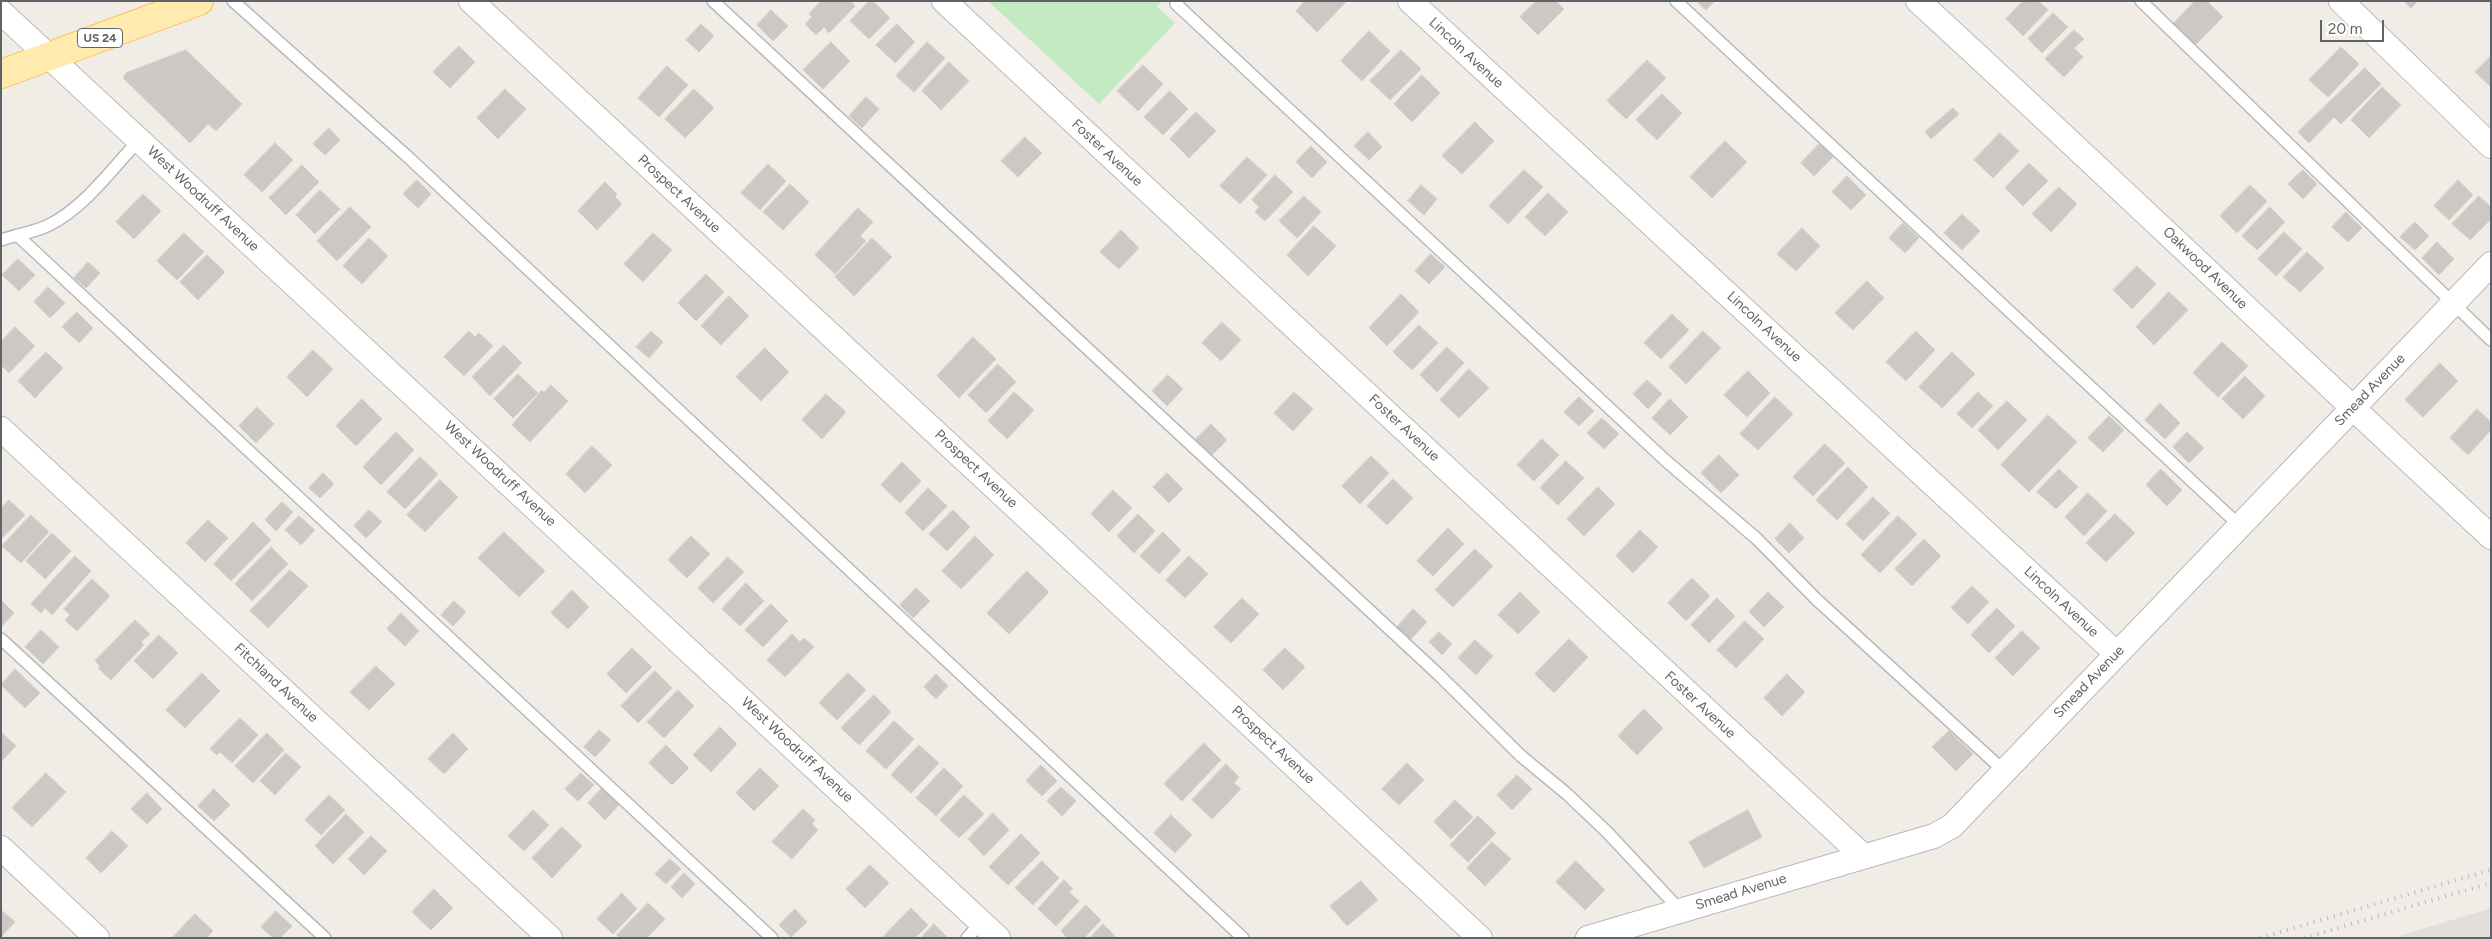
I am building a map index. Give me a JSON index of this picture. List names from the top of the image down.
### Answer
{
  "streets": {
    "main road": ["US 24"],
    "street": [
      "Lincoln Avenue",
      "Foster Avenue",
      "Prospect Avenue",
      "West Woodruff Avenue",
      "Oakwood Avenue",
      "Smead Avenue",
      "Fitchland Avenue"
    ]
  },
  "crossings": [
    ["US 24", "West Woodruff Avenue"],
    ["Lincoln Avenue", "Smead Avenue"],
    ["Foster Avenue", "Smead Avenue"],
    ["Oakwood Avenue", "Smead Avenue"]
  ],
  "scale_bar": "20 m"
}
